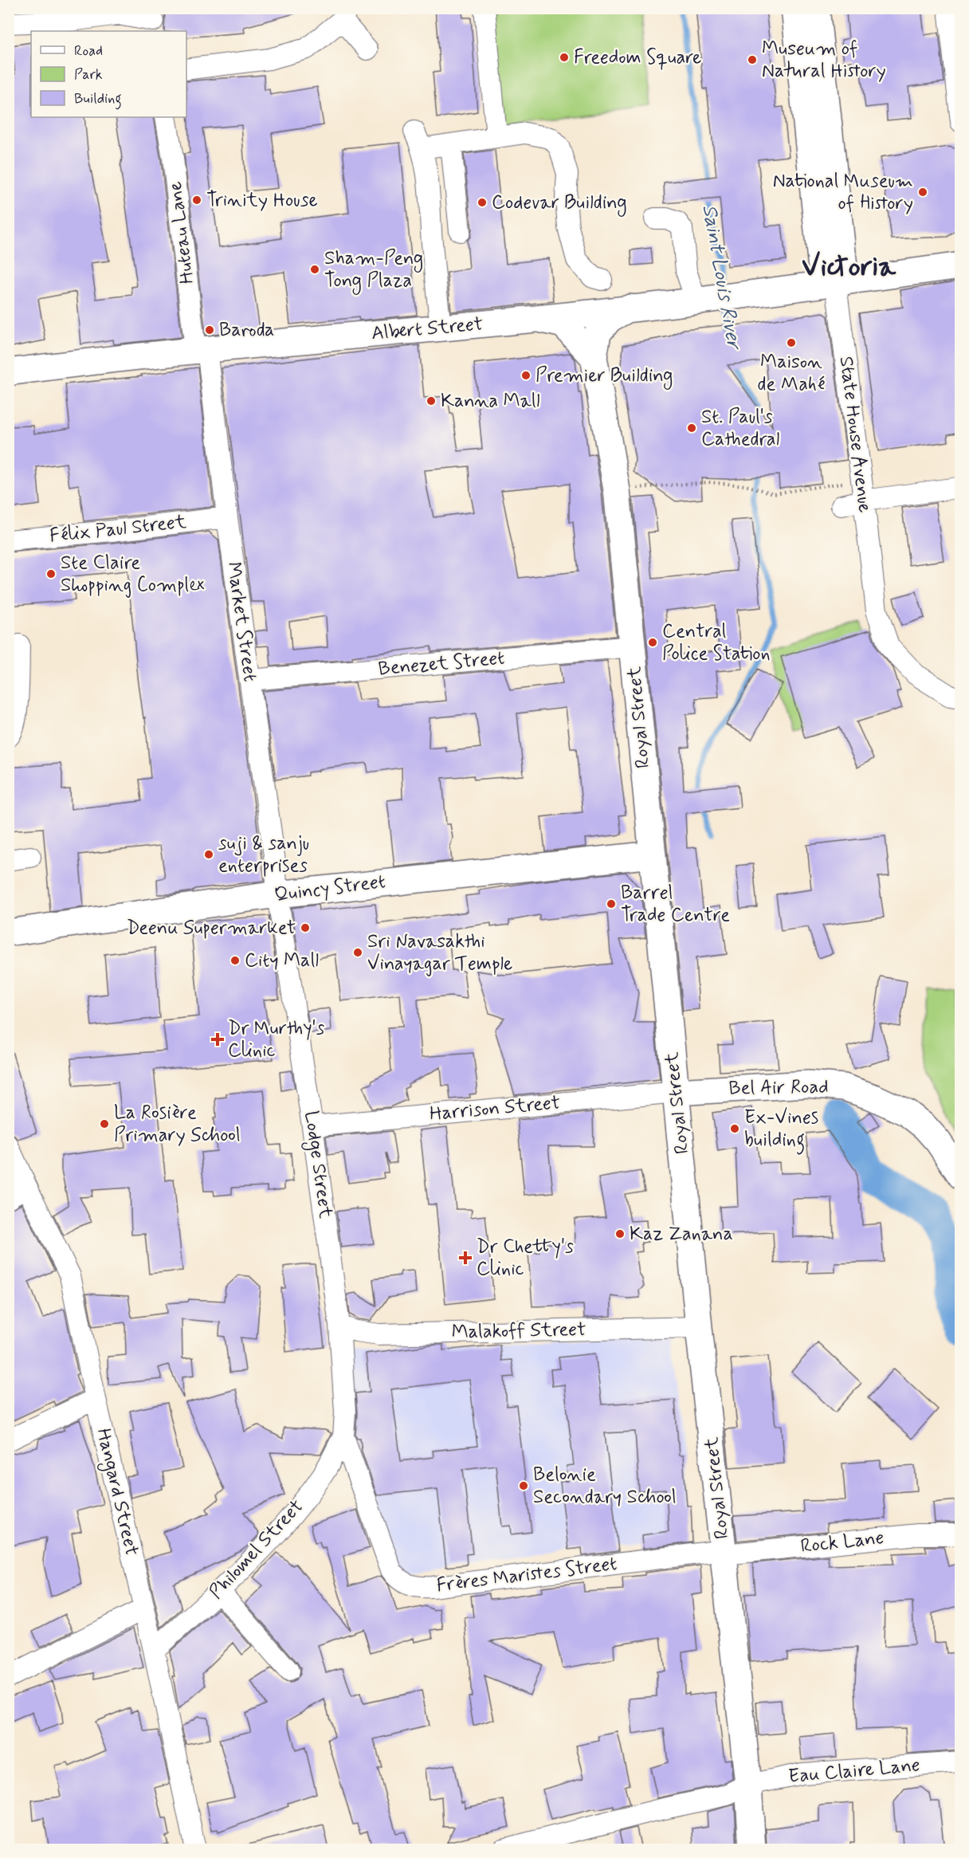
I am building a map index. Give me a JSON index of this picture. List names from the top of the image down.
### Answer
{
  "streets": {
    "main road": [
      "Albert Street",
      "Royal Street",
      "Quincy Street",
      "Bel Air Road"
    ],
    "street": [
      "Huteau Lane",
      "State House Avenue",
      "Félix Paul Street",
      "Market Street",
      "Benezet Street",
      "Harrison Street",
      "Lodge Street",
      "Malakoff Street",
      "Hangard Street",
      "Rock Lane",
      "Philomel Street",
      "Frères Maristes Street",
      "Eau Claire Lane"
    ]
  },
  "crossings": [
    ["Huteau Lane", "Albert Street"],
    ["Huteau Lane", "Market Street"],
    ["Albert Street", "State House Avenue"],
    ["Albert Street", "Market Street"],
    ["Albert Street", "Royal Street"],
    ["Félix Paul Street", "Market Street"],
    ["Market Street", "Benezet Street"],
    ["Market Street", "Quincy Street"],
    ["Market Street", "Lodge Street"],
    ["Benezet Street", "Royal Street"],
    ["Royal Street", "Quincy Street"],
    ["Royal Street", "Bel Air Road"],
    ["Royal Street", "Harrison Street"],
    ["Royal Street", "Malakoff Street"],
    ["Royal Street", "Rock Lane"],
    ["Royal Street", "Frères Maristes Street"],
    ["Royal Street", "Eau Claire Lane"],
    ["Quincy Street", "Lodge Street"],
    ["Bel Air Road", "Harrison Street"],
    ["Harrison Street", "Lodge Street"],
    ["Lodge Street", "Malakoff Street"],
    ["Lodge Street", "Philomel Street"],
    ["Lodge Street", "Frères Maristes Street"],
    ["Hangard Street", "Philomel Street"],
    ["Rock Lane", "Frères Maristes Street"],
    ["Philomel Street", "Frères Maristes Street"]
  ],
  "districts": ["Victoria"],
  "water": ["Saint Louis River"],
  "places": {
    "other": [
      "Freedom Square",
      "Museum of Natural History",
      "National Museum of History",
      "Trinity House",
      "Codevar Building",
      "Sham-Peng Tong Plaza",
      "Baroda",
      "Maison de Mahé",
      "Premier Building",
      "Kanna Mall",
      "St. Paul's Cathedral",
      "Ste Claire Shopping Complex",
      "Central Police Station",
      "suji & sanju enterprises",
      "Barrel Trade Centre",
      "Deenu Supermarket",
      "Sri Navasakthi Vinayagar Temple",
      "City Mall",
      "La Rosière Primary School",
      "Ex-Vines building",
      "Kaz Zanana",
      "Belonie Secondary School"
    ],
    "health": ["Dr Murthy's Clinic", "Dr Chetty's Clinic"]
  },
  "legend": ["Road", "Park", "Building"]
}
